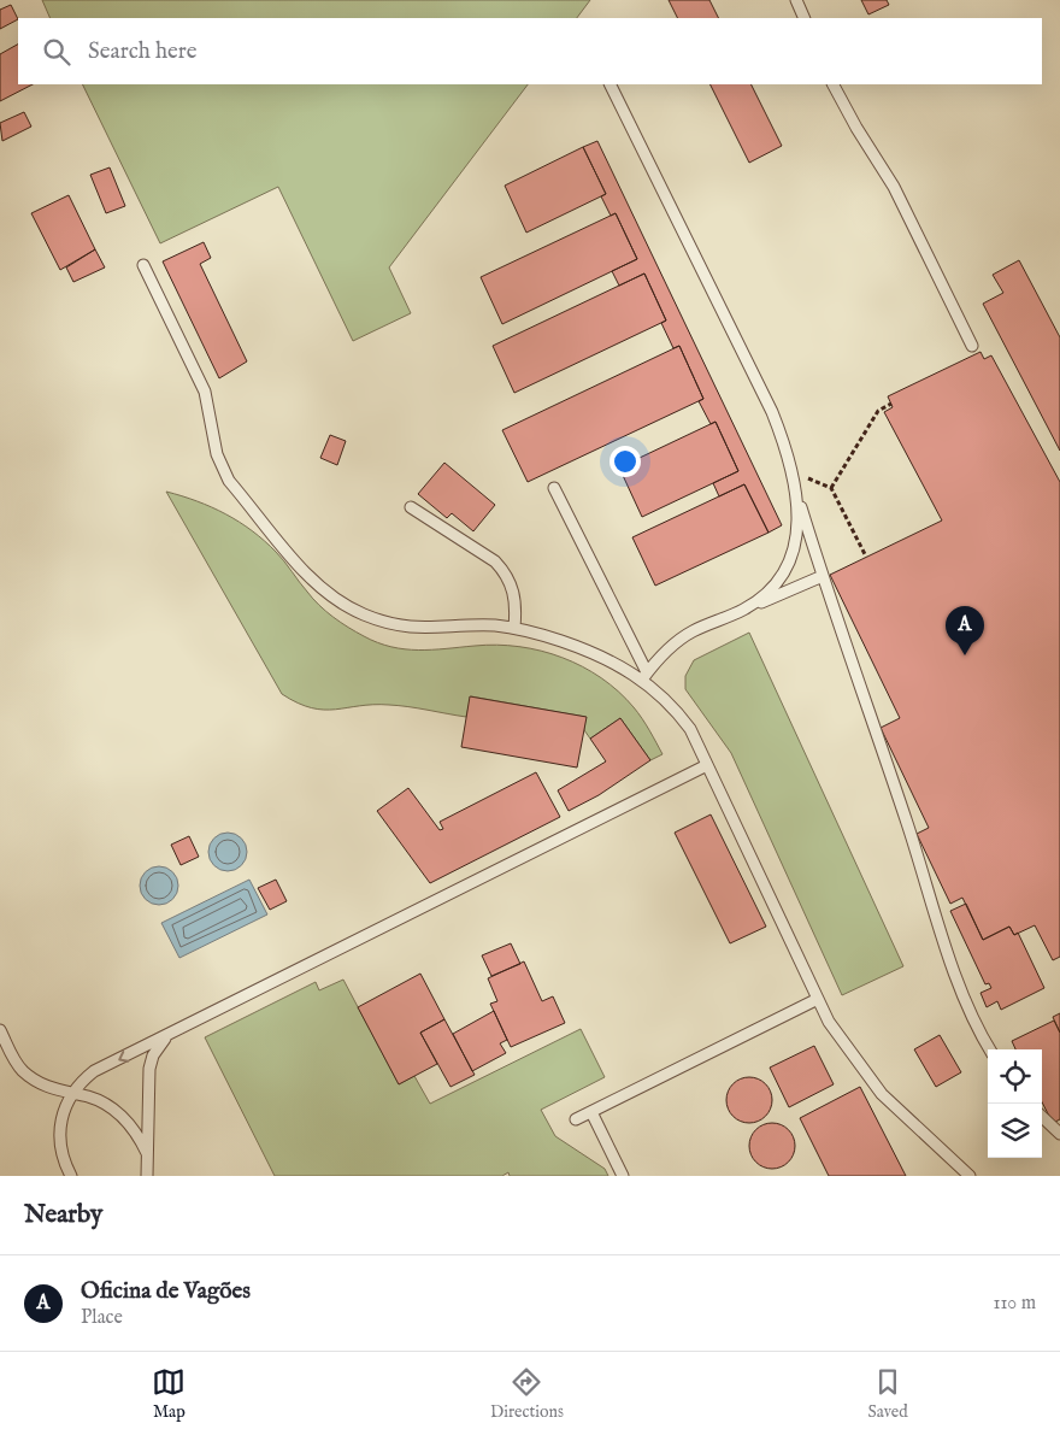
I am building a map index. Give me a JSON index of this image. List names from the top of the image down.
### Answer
{
  "page": {
    "search": "Search here",
    "pins": "A",
    "heading": "Nearby",
    "list": [
      {
        "mark": "A",
        "name": "Oficina de Vagões",
        "note": "Place",
        "value": "110 m"
      }
    ],
    "nav": ["Map", "Directions", "Saved"]
  }
}
